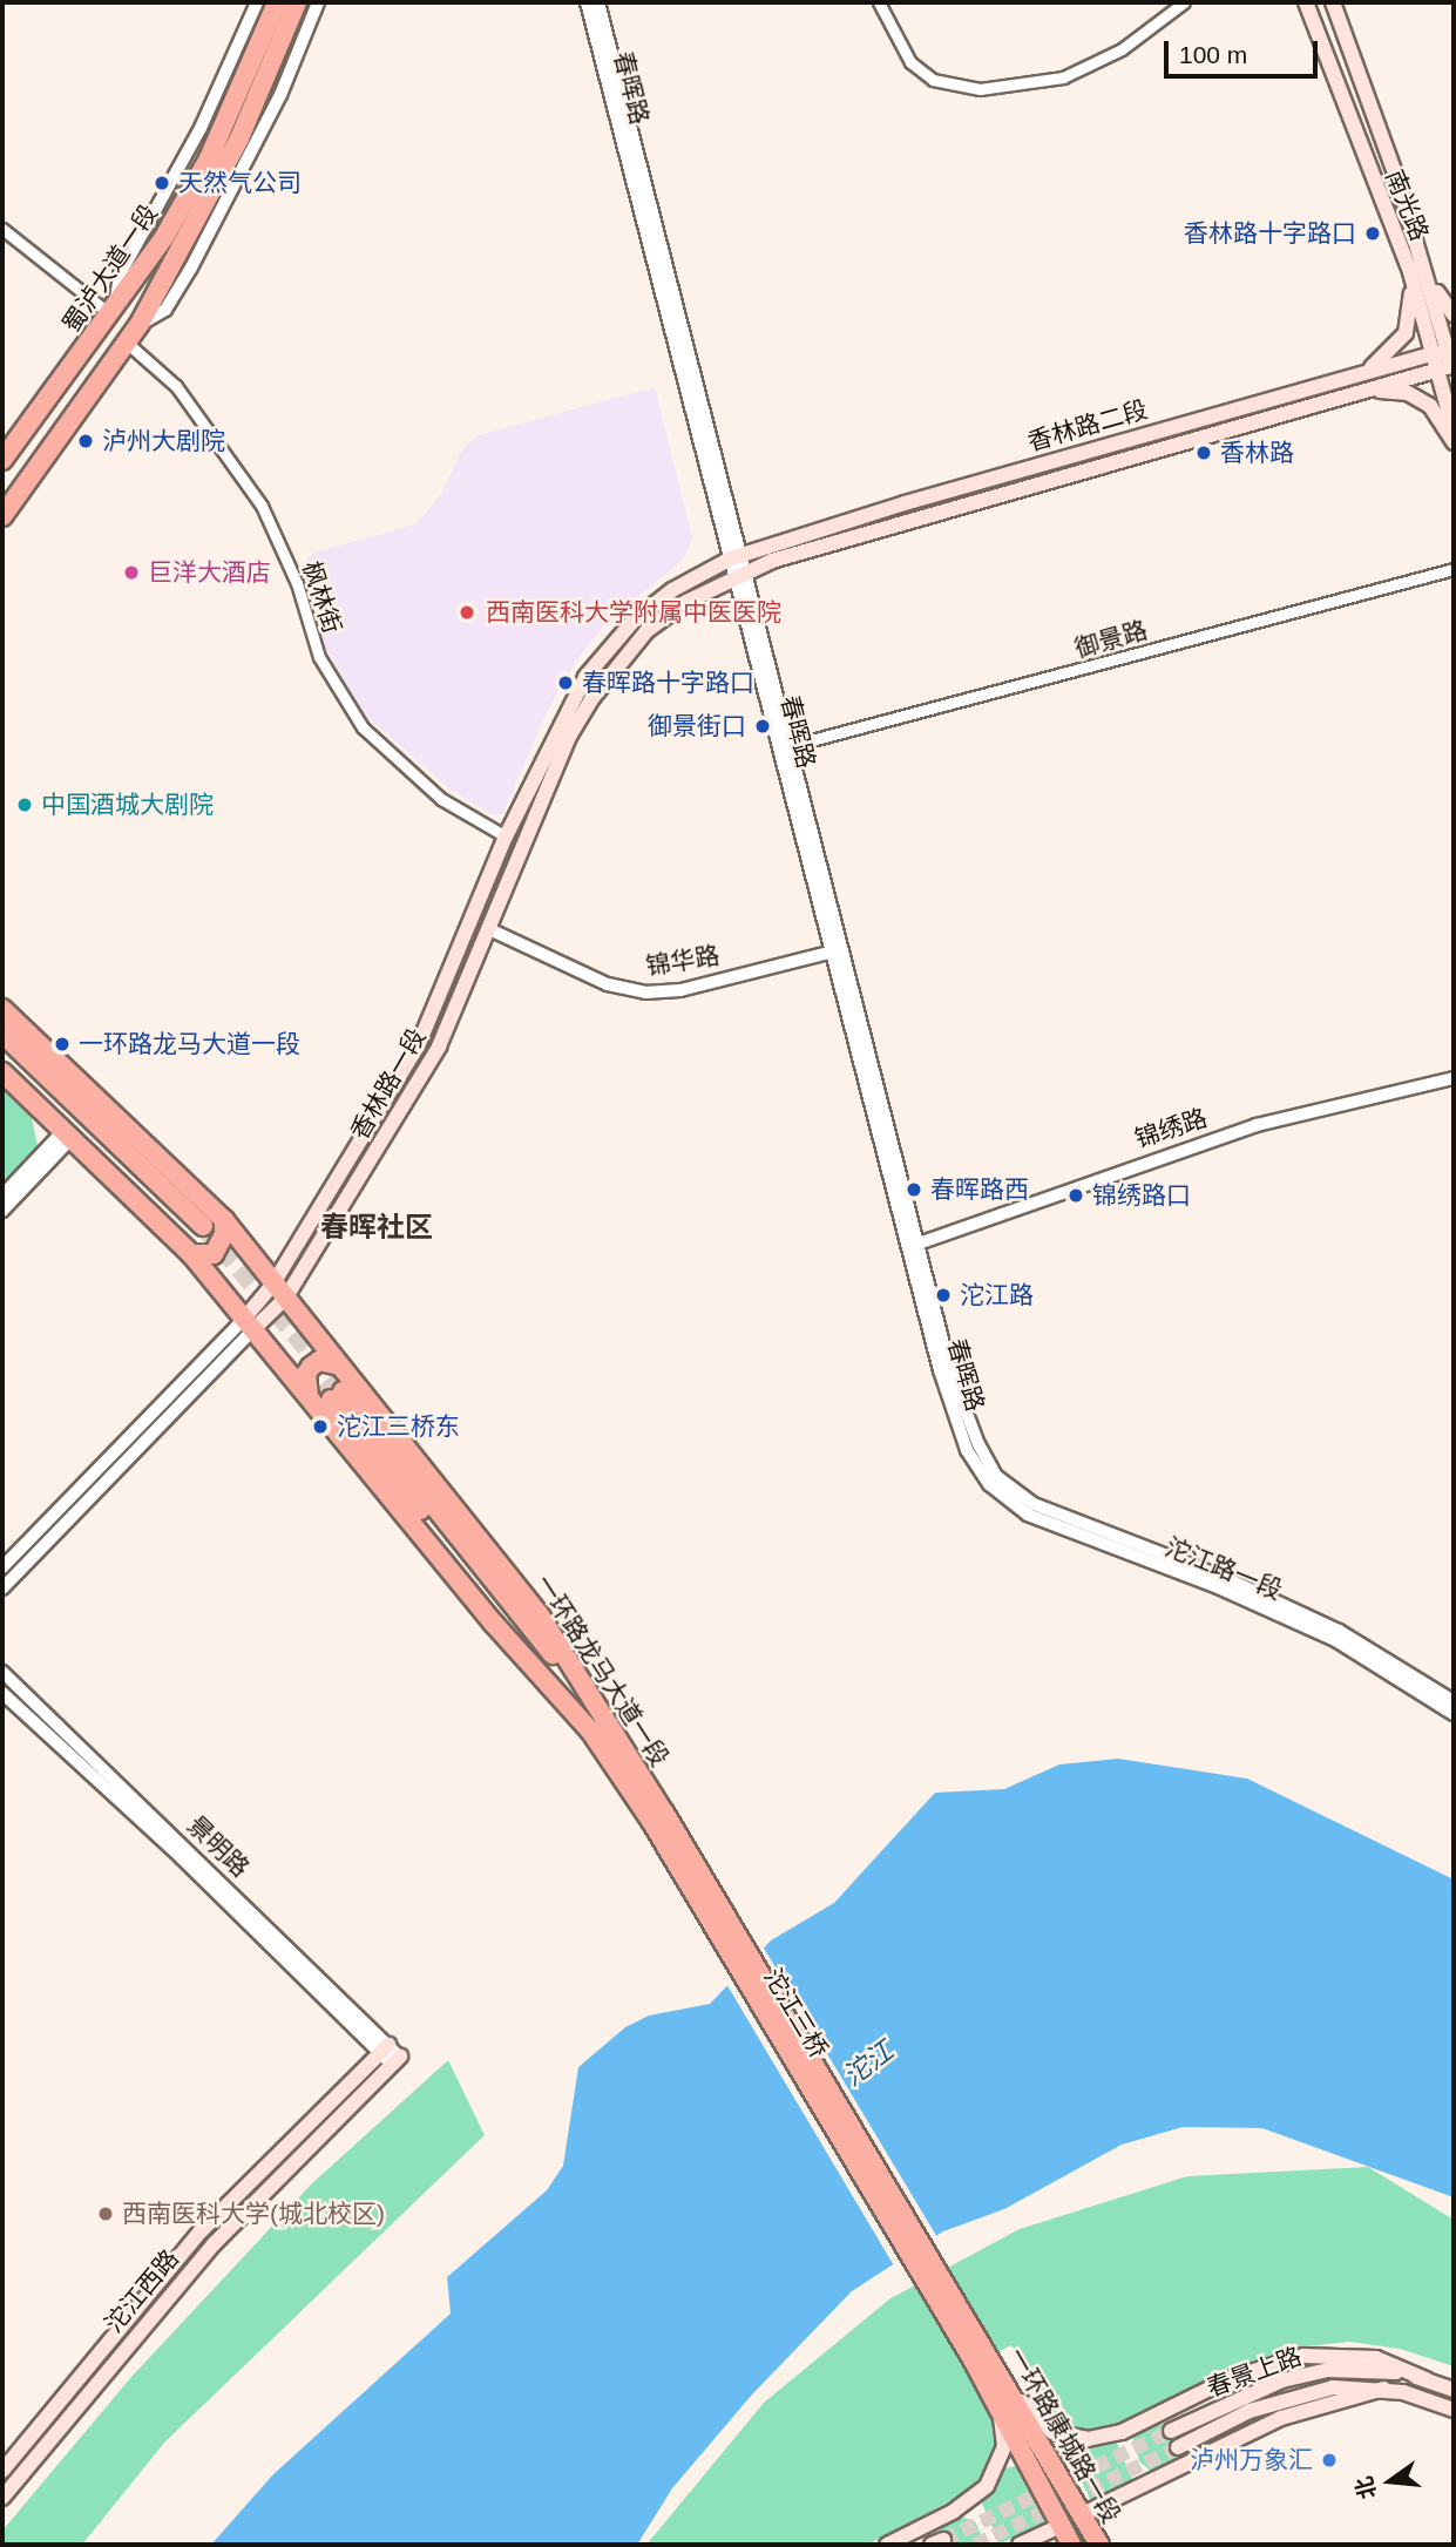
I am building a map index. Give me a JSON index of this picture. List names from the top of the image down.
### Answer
{
  "streets": {
    "highway": [
      "蜀泸大道一段",
      "一环路龙马大道一段",
      "沱江三桥",
      "一环路康城路一段"
    ],
    "main road": [
      "南光路",
      "香林路二段",
      "香林路一段",
      "沱江西路",
      "春景上路"
    ],
    "street": [
      "春晖路",
      "枫林街",
      "御景路",
      "锦华路",
      "锦绣路",
      "沱江路一段",
      "景明路"
    ]
  },
  "crossings": [
    ["春晖路", "香林路二段"],
    ["春晖路", "御景路"],
    ["春晖路", "锦华路"],
    ["春晖路", "香林路一段"],
    ["春晖路", "锦绣路"],
    ["春晖路", "沱江路一段"],
    ["南光路", "香林路二段"],
    ["蜀泸大道一段", "枫林街"],
    ["香林路二段", "香林路一段"],
    ["枫林街", "香林路一段"],
    ["锦华路", "香林路一段"],
    ["香林路一段", "一环路龙马大道一段"],
    ["一环路龙马大道一段", "沱江三桥"],
    ["景明路", "沱江西路"],
    ["沱江三桥", "一环路康城路一段"]
  ],
  "districts": ["春晖社区"],
  "water": ["沱江"],
  "places": [
    "天然气公司",
    "香林路十字路口",
    "泸州大剧院",
    "香林路",
    "巨洋大酒店",
    "西南医科大学附属中医医院",
    "春晖路十字路口",
    "御景街口",
    "中国酒城大剧院",
    "一环路龙马大道一段",
    "春晖路西",
    "锦绣路口",
    "沱江路",
    "沱江三桥东",
    "西南医科大学(城北校区)",
    "泸州万象汇"
  ],
  "scale_bar": "100 m",
  "north": "left"
}
